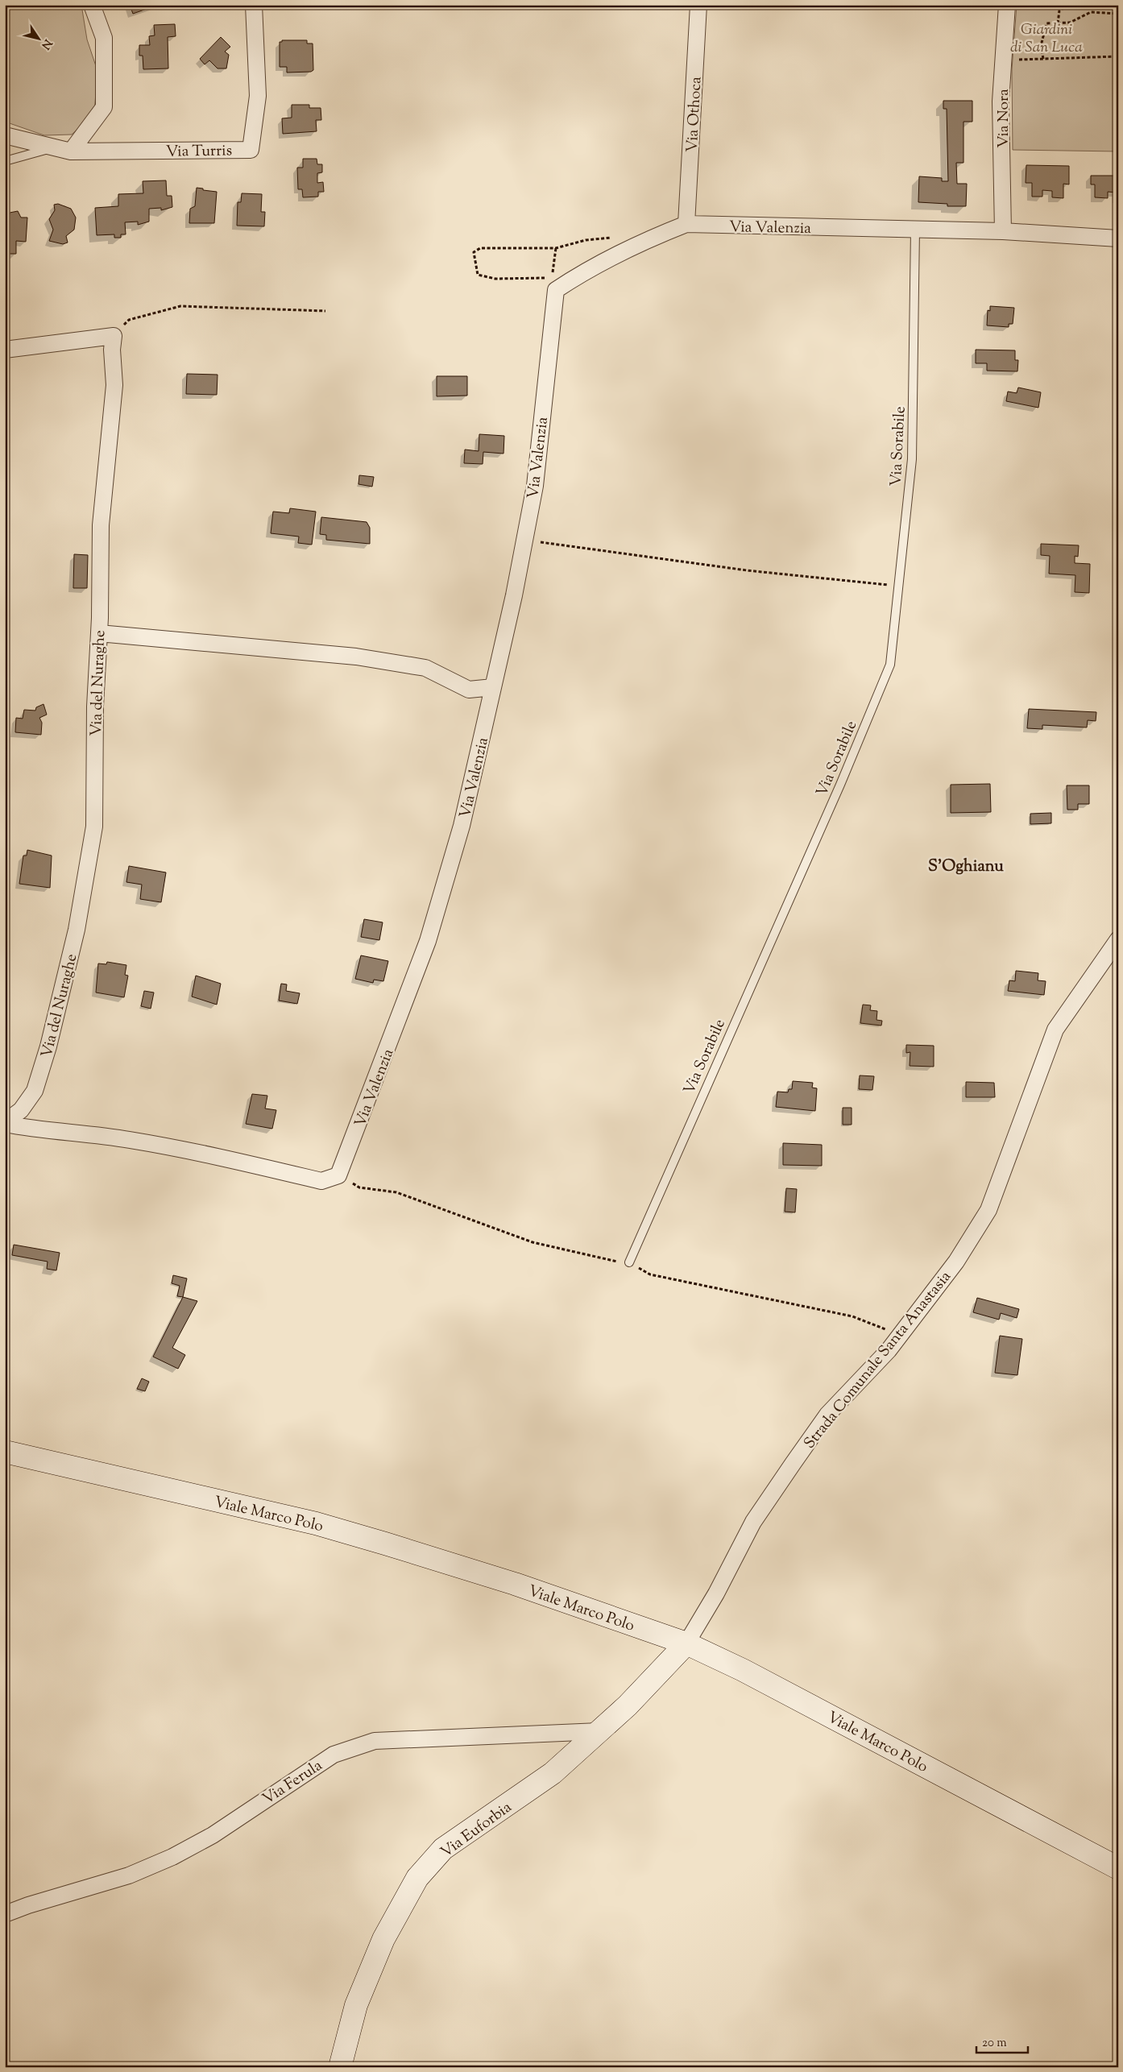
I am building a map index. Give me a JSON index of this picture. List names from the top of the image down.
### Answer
{
  "streets": {
    "main road": ["Viale Marco Polo", "Via Euforbia"],
    "street": [
      "Via Othoca",
      "Via Nora",
      "Via Turris",
      "Via Valenzia",
      "Via del Nuraghe",
      "Strada Comunale Santa Anastasia",
      "Via Ferula"
    ],
    "lane": ["Via Sorabile"]
  },
  "crossings": [
    ["Via Othoca", "Via Valenzia"],
    ["Via Nora", "Via Valenzia"],
    ["Via Valenzia", "Via Sorabile"],
    ["Via Valenzia", "Via del Nuraghe"],
    ["Strada Comunale Santa Anastasia", "Viale Marco Polo"],
    ["Strada Comunale Santa Anastasia", "Via Euforbia"],
    ["Viale Marco Polo", "Via Euforbia"],
    ["Via Ferula", "Via Euforbia"]
  ],
  "districts": ["S'Oghianu"],
  "parks": ["Giardini di San Luca"],
  "scale_bar": "20 m",
  "north": "bottom right"
}
